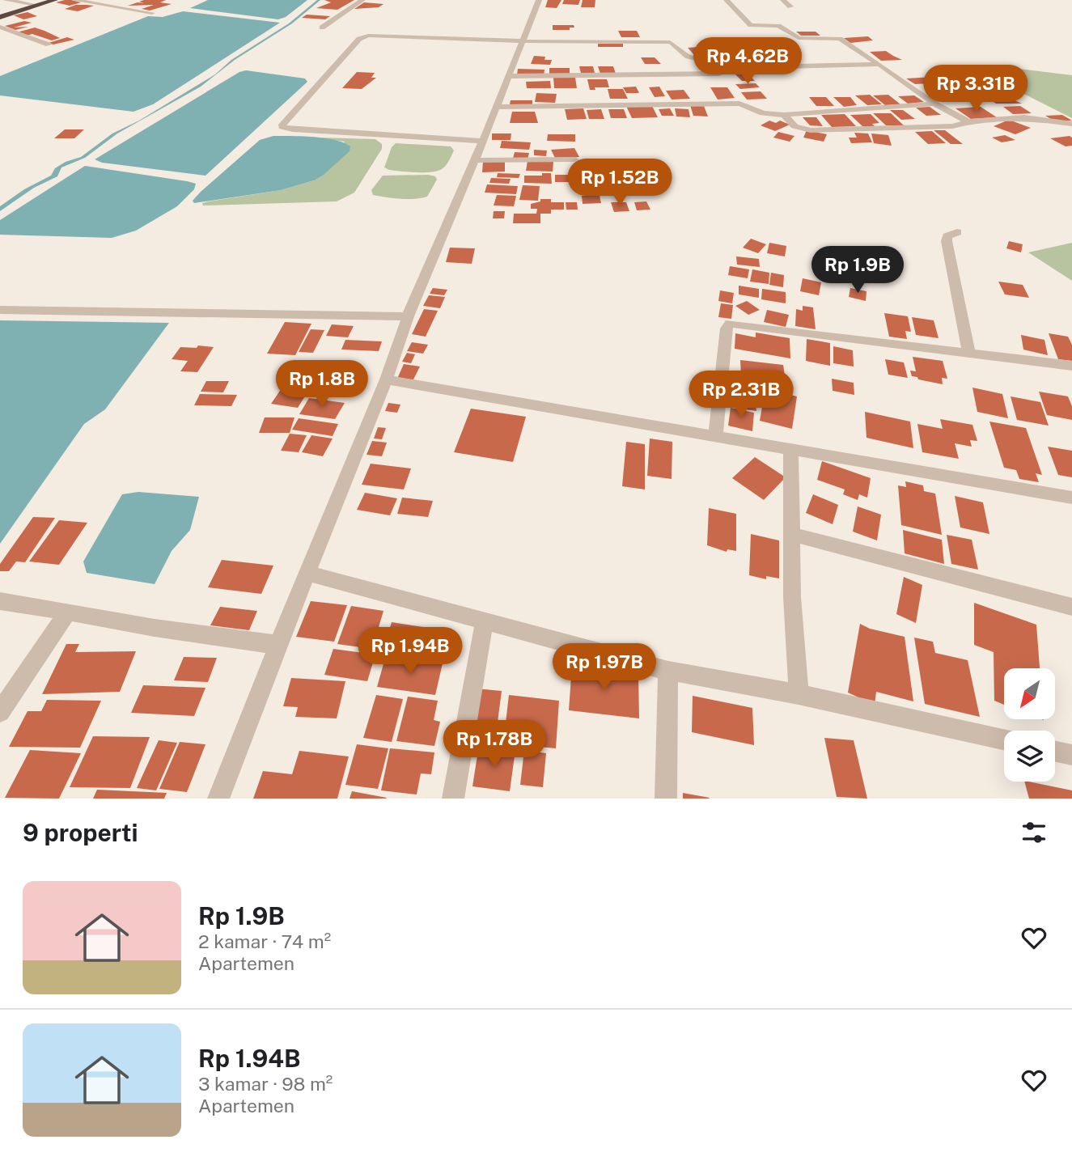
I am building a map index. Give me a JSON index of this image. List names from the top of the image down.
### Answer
{
  "north": "bottom left",
  "page": {
    "price": [
      "Rp 4.62B",
      "Rp 3.31B",
      "Rp 1.52B",
      "Rp 1.9B",
      "Rp 1.8B",
      "Rp 2.31B",
      "Rp 1.94B",
      "Rp 1.97B",
      "Rp 1.78B"
    ],
    "heading": "9 properti",
    "list": [
      {
        "name": "Rp 1.9B",
        "note": "2 kamar · 74 m² · Apartemen"
      },
      {
        "name": "Rp 1.94B",
        "note": "3 kamar · 98 m² · Apartemen"
      }
    ]
  }
}
